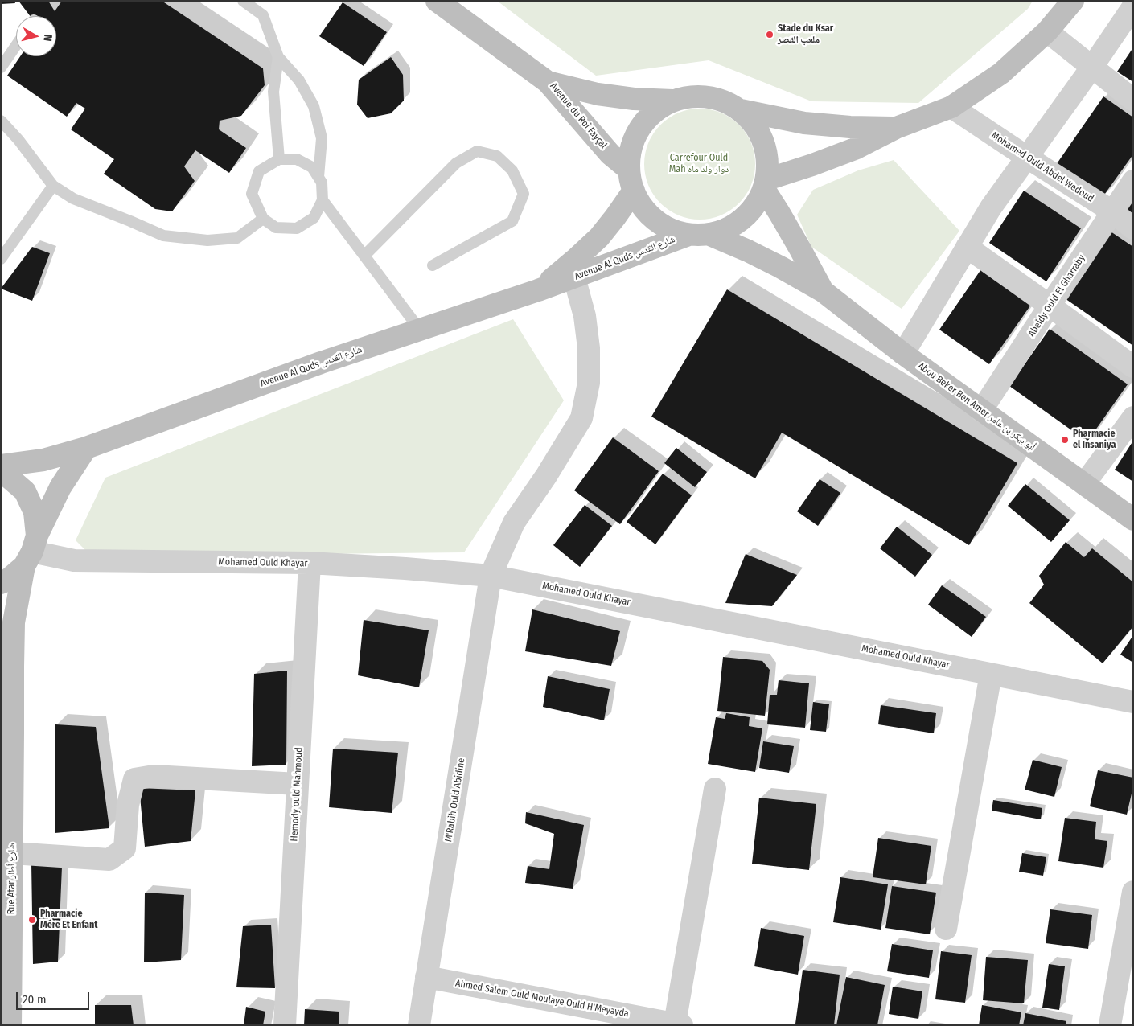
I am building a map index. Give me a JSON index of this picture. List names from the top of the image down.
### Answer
{
  "streets": {
    "street": [
      "Avenue du Roi Fayçal",
      "Mohamed Ould Abdel Wedoud",
      "Avenue Al Quds شارع القدس",
      "Abeidy Ould El Gharraby",
      "Abou Beker Ben Amer أبو بيكر بن عامر",
      "Mohamed Ould Khayar",
      "Hemody ould Mahmoud",
      "M'Rabih Ould Abidine",
      "Rue Atar شارع أطار",
      "Ahmed Salem Ould Moulaye Ould H'Meyayda"
    ]
  },
  "crossings": [
    ["Avenue du Roi Fayçal", "Avenue Al Quds شارع القدس"],
    ["Avenue du Roi Fayçal", "Abou Beker Ben Amer أبو بيكر بن عامر"],
    ["Mohamed Ould Abdel Wedoud", "Abeidy Ould El Gharraby"],
    ["Avenue Al Quds شارع القدس", "Abou Beker Ben Amer أبو بيكر بن عامر"],
    ["Avenue Al Quds شارع القدس", "M'Rabih Ould Abidine"],
    ["Abeidy Ould El Gharraby", "Abou Beker Ben Amer أبو بيكر بن عامر"],
    ["Mohamed Ould Khayar", "Hemody ould Mahmoud"],
    ["Mohamed Ould Khayar", "M'Rabih Ould Abidine"],
    ["Mohamed Ould Khayar", "Rue Atar شارع أطار"],
    ["M'Rabih Ould Abidine", "Ahmed Salem Ould Moulaye Ould H'Meyayda"]
  ],
  "parks": ["Carrefour Ould Mah دوار ولد ماه"],
  "places": ["Stade du Ksar ملعب القصر", "Pharmacie el Insaniya", "Pharmacie Mére Et Enfant"],
  "scale_bar": "20 m",
  "north": "right"
}
